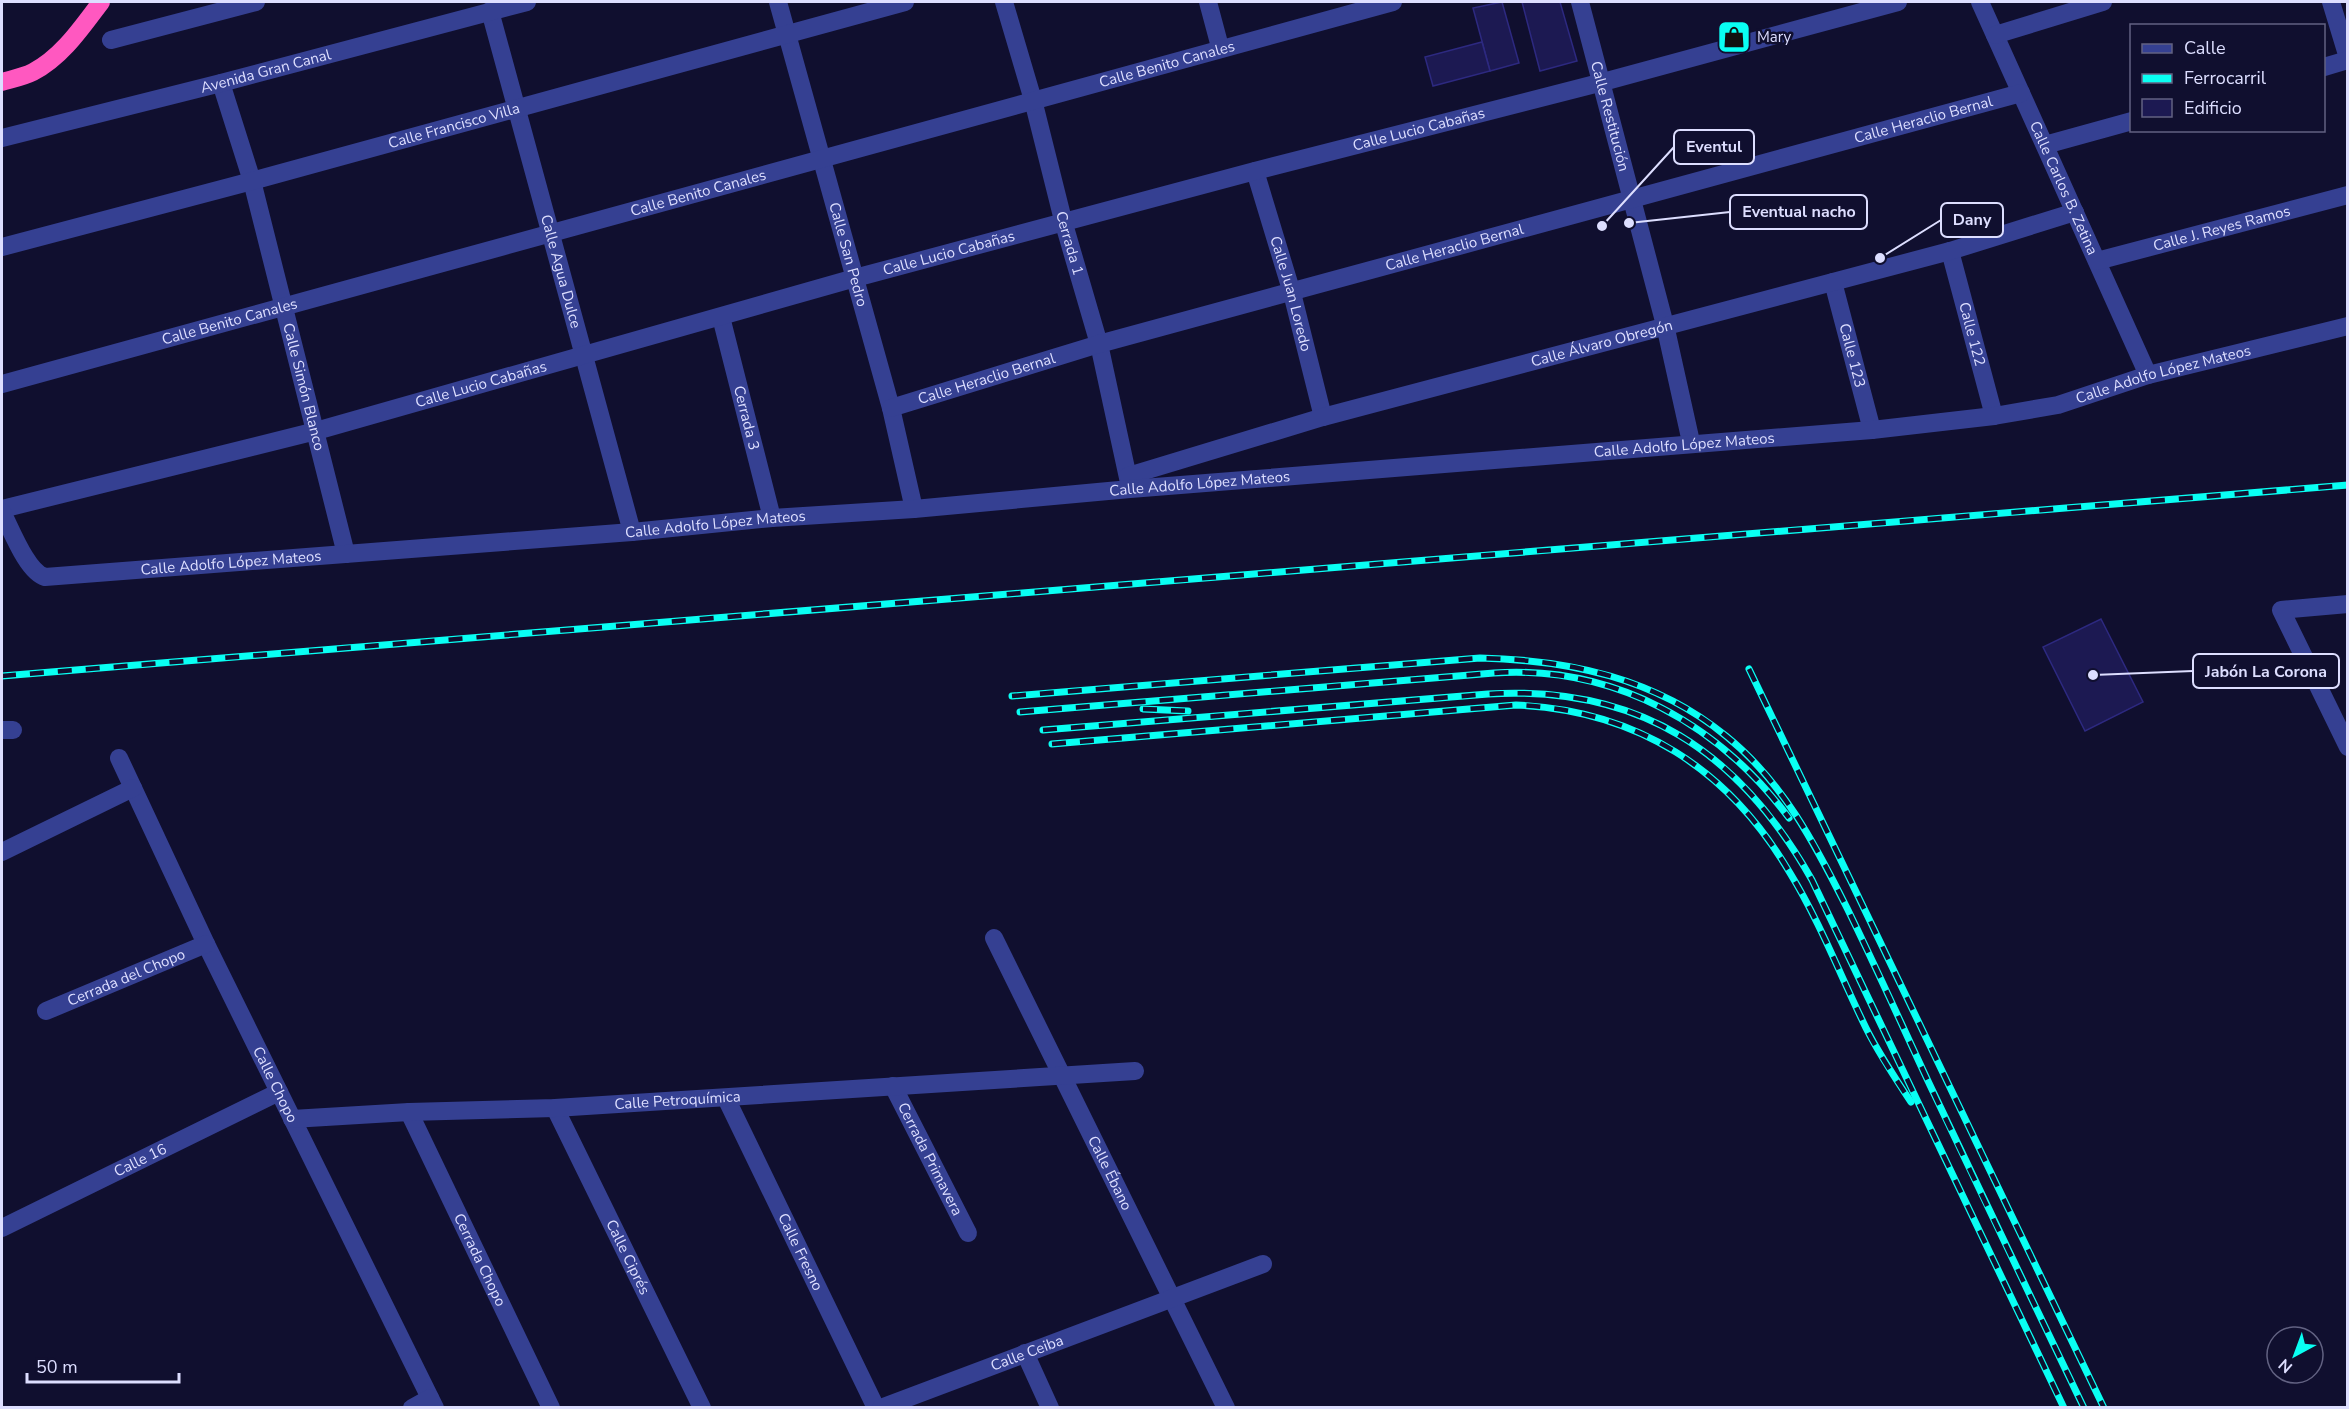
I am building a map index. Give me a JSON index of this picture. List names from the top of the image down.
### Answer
{
  "streets": {
    "street": [
      "Calle Benito Canales",
      "Avenida Gran Canal",
      "Calle Restitución",
      "Calle Heraclio Bernal",
      "Calle Francisco Villa",
      "Calle Lucio Cabañas",
      "Calle Carlos B. Zetina",
      "Calle J. Reyes Ramos",
      "Cerrada 1",
      "Calle San Pedro",
      "Calle Agua Dulce",
      "Calle Juan Loredo",
      "Calle 122",
      "Calle Álvaro Obregón",
      "Calle 123",
      "Calle Adolfo López Mateos",
      "Calle Simón Blanco",
      "Cerrada 3",
      "Cerrada del Chopo",
      "Calle Chopo",
      "Calle Petroquímica",
      "Calle 16",
      "Cerrada Primavera",
      "Calle Ébano",
      "Calle Fresno",
      "Calle Ciprés",
      "Cerrada Chopo",
      "Calle Ceiba"
    ]
  },
  "crossings": [
    ["Calle Benito Canales", "Cerrada 1"],
    ["Calle Benito Canales", "Calle San Pedro"],
    ["Calle Benito Canales", "Calle Agua Dulce"],
    ["Calle Benito Canales", "Calle Simón Blanco"],
    ["Avenida Gran Canal", "Calle Agua Dulce"],
    ["Avenida Gran Canal", "Calle Simón Blanco"],
    ["Calle Restitución", "Calle Heraclio Bernal"],
    ["Calle Restitución", "Calle Lucio Cabañas"],
    ["Calle Restitución", "Calle Álvaro Obregón"],
    ["Calle Restitución", "Calle Adolfo López Mateos"],
    ["Calle Heraclio Bernal", "Calle Carlos B. Zetina"],
    ["Calle Heraclio Bernal", "Cerrada 1"],
    ["Calle Heraclio Bernal", "Calle San Pedro"],
    ["Calle Heraclio Bernal", "Calle Juan Loredo"],
    ["Calle Francisco Villa", "Calle San Pedro"],
    ["Calle Francisco Villa", "Calle Agua Dulce"],
    ["Calle Francisco Villa", "Calle Simón Blanco"],
    ["Calle Lucio Cabañas", "Cerrada 1"],
    ["Calle Lucio Cabañas", "Calle San Pedro"],
    ["Calle Lucio Cabañas", "Calle Agua Dulce"],
    ["Calle Lucio Cabañas", "Calle Juan Loredo"],
    ["Calle Lucio Cabañas", "Calle Adolfo López Mateos"],
    ["Calle Lucio Cabañas", "Calle Simón Blanco"],
    ["Calle Lucio Cabañas", "Cerrada 3"],
    ["Calle Carlos B. Zetina", "Calle J. Reyes Ramos"],
    ["Calle Carlos B. Zetina", "Calle Álvaro Obregón"],
    ["Calle Carlos B. Zetina", "Calle Adolfo López Mateos"],
    ["Cerrada 1", "Calle Álvaro Obregón"],
    ["Cerrada 1", "Calle Adolfo López Mateos"],
    ["Calle San Pedro", "Calle Adolfo López Mateos"],
    ["Calle Agua Dulce", "Calle Adolfo López Mateos"],
    ["Calle Juan Loredo", "Calle Álvaro Obregón"],
    ["Calle 122", "Calle Álvaro Obregón"],
    ["Calle 122", "Calle Adolfo López Mateos"],
    ["Calle Álvaro Obregón", "Calle 123"],
    ["Calle Álvaro Obregón", "Calle Adolfo López Mateos"],
    ["Calle 123", "Calle Adolfo López Mateos"],
    ["Calle Adolfo López Mateos", "Calle Simón Blanco"],
    ["Calle Adolfo López Mateos", "Cerrada 3"],
    ["Cerrada del Chopo", "Calle Chopo"],
    ["Calle Chopo", "Calle Petroquímica"],
    ["Calle Chopo", "Calle 16"],
    ["Calle Petroquímica", "Cerrada Primavera"],
    ["Calle Petroquímica", "Calle Ébano"],
    ["Calle Petroquímica", "Calle Fresno"],
    ["Calle Petroquímica", "Calle Ciprés"],
    ["Calle Petroquímica", "Cerrada Chopo"],
    ["Calle Ébano", "Calle Ceiba"]
  ],
  "places": {
    "shop": ["Mary"],
    "other": [
      "Eventual nacho",
      "Eventul",
      "Dany",
      "Jabón La Corona"
    ]
  },
  "legend": ["Calle", "Ferrocarril", "Edificio"],
  "scale_bar": "50 m",
  "north": "bottom left"
}
